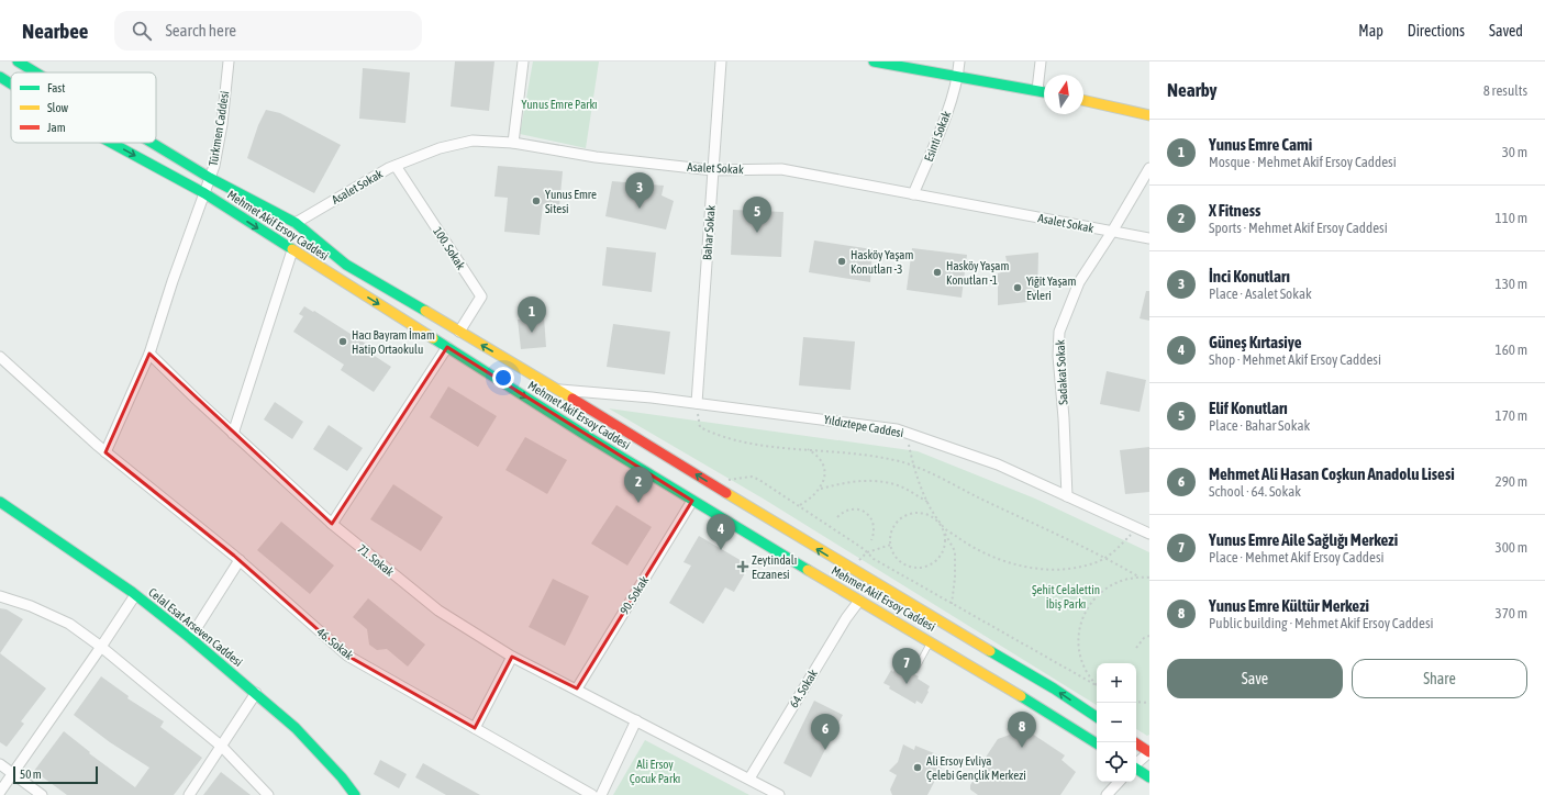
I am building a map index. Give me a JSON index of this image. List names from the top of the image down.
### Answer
{
  "streets": {
    "main road": ["Mehmet Akif Ersoy Caddesi", "Celal Esat Arseven Caddesi"],
    "street": [
      "Türkmen Caddesi",
      "Esinti Sokak",
      "Asalet Sokak",
      "Bahar Sokak",
      "100. Sokak",
      "Sadakat Sokak",
      "Yıldıztepe Caddesi",
      "71. Sokak",
      "90. Sokak",
      "46. Sokak",
      "64. Sokak"
    ]
  },
  "crossings": [
    ["Türkmen Caddesi", "Mehmet Akif Ersoy Caddesi"],
    ["Türkmen Caddesi", "71. Sokak"],
    ["Türkmen Caddesi", "46. Sokak"],
    ["Esinti Sokak", "Asalet Sokak"],
    ["Asalet Sokak", "Mehmet Akif Ersoy Caddesi"],
    ["Asalet Sokak", "Bahar Sokak"],
    ["Asalet Sokak", "100. Sokak"],
    ["Asalet Sokak", "Sadakat Sokak"],
    ["Mehmet Akif Ersoy Caddesi", "100. Sokak"],
    ["Mehmet Akif Ersoy Caddesi", "Yıldıztepe Caddesi"],
    ["Mehmet Akif Ersoy Caddesi", "90. Sokak"],
    ["Mehmet Akif Ersoy Caddesi", "64. Sokak"],
    ["Bahar Sokak", "Yıldıztepe Caddesi"],
    ["Sadakat Sokak", "Yıldıztepe Caddesi"],
    ["71. Sokak", "90. Sokak"],
    ["71. Sokak", "64. Sokak"]
  ],
  "parks": ["Yunus Emre Parkı", "Şehit Celalettin İbiş Parkı", "Ali Ersoy Çocuk Parkı"],
  "places": {
    "other": [
      "Yunus Emre Sitesi",
      "Hasköy Yaşam Konutları -3",
      "Hasköy Yaşam Konutları -1",
      "Yiğit Yaşam Evleri",
      "Hacı Bayram İmam Hatip Ortaokulu",
      "Ali Ersoy Evliya Çelebi Gençlik Merkezi"
    ],
    "health": ["Zeytindalı Eczanesi"]
  },
  "legend": ["Fast", "Slow", "Jam"],
  "scale_bar": "50 m",
  "north": "top",
  "page": {
    "header": "Nearbee",
    "search": "Search here",
    "nav": ["Map", "Directions", "Saved"],
    "heading": ["Nearby", "8 results"],
    "list": [
      {
        "mark": "1",
        "name": "Yunus Emre Cami",
        "note": "Mosque · Mehmet Akif Ersoy Caddesi",
        "value": "30 m"
      },
      {
        "mark": "2",
        "name": "X Fitness",
        "note": "Sports · Mehmet Akif Ersoy Caddesi",
        "value": "110 m"
      },
      {
        "mark": "3",
        "name": "İnci Konutları",
        "note": "Place · Asalet Sokak",
        "value": "130 m"
      },
      {
        "mark": "4",
        "name": "Güneş Kırtasiye",
        "note": "Shop · Mehmet Akif Ersoy Caddesi",
        "value": "160 m"
      },
      {
        "mark": "5",
        "name": "Elif Konutları",
        "note": "Place · Bahar Sokak",
        "value": "170 m"
      },
      {
        "mark": "6",
        "name": "Mehmet Ali Hasan Coşkun Anadolu Lisesi",
        "note": "School · 64. Sokak",
        "value": "290 m"
      },
      {
        "mark": "7",
        "name": "Yunus Emre Aile Sağlığı Merkezi",
        "note": "Place · Mehmet Akif Ersoy Caddesi",
        "value": "300 m"
      },
      {
        "mark": "8",
        "name": "Yunus Emre Kültür Merkezi",
        "note": "Public building · Mehmet Akif Ersoy Caddesi",
        "value": "370 m"
      }
    ],
    "pins": [
      "3",
      "5",
      "1",
      "2",
      "4",
      "7",
      "8",
      "6"
    ],
    "buttons": ["Save", "Share"],
    "map_buttons": ["+", "−"],
    "scale": "50 m"
  }
}
